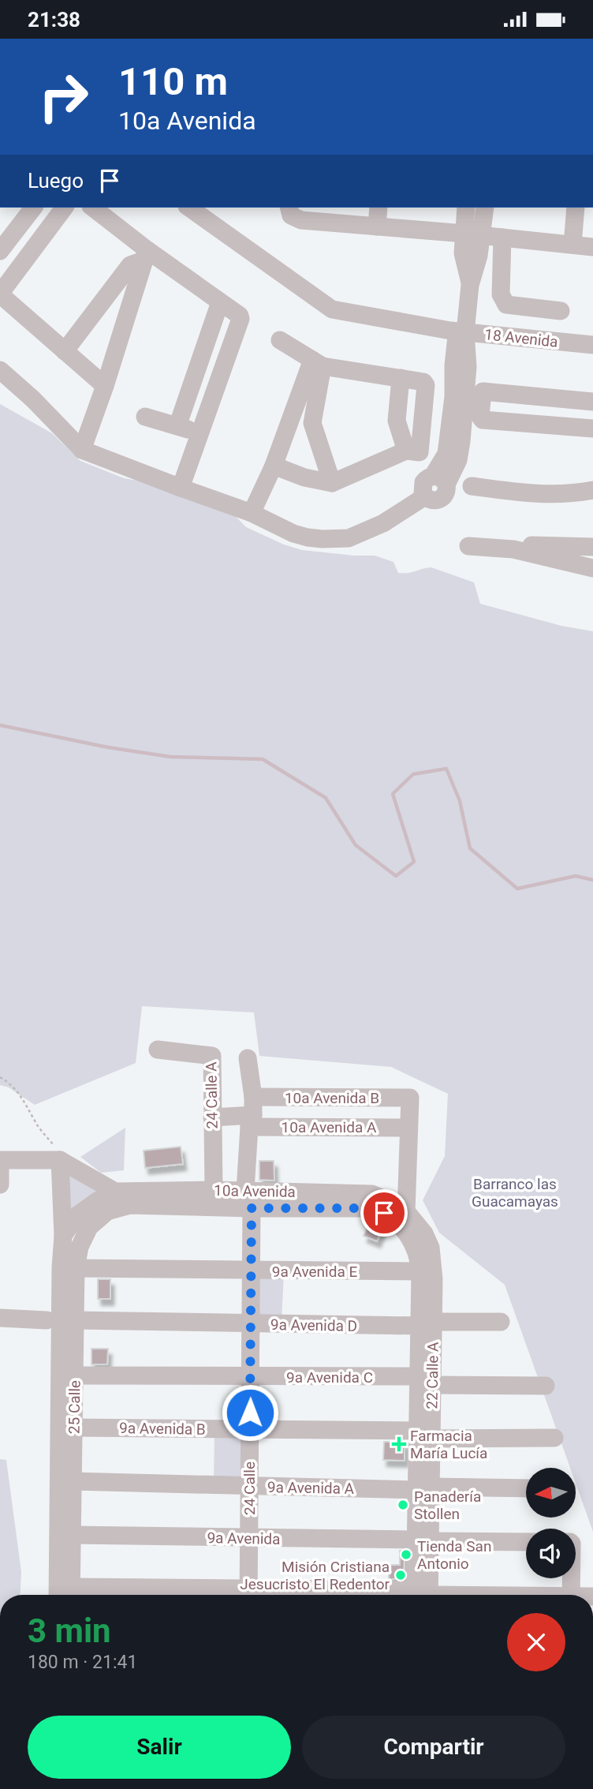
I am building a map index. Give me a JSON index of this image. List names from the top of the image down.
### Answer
{
  "streets": {
    "street": [
      "18 Avenida",
      "24 Calle A",
      "10a Avenida B",
      "10a Avenida A",
      "10a Avenida",
      "9a Avenida E",
      "9a Avenida D",
      "22 Calle A",
      "9a Avenida C",
      "25 Calle",
      "9a Avenida B",
      "9a Avenida A",
      "24 Calle",
      "9a Avenida"
    ]
  },
  "crossings": [
    ["24 Calle A", "10a Avenida A"],
    ["24 Calle A", "10a Avenida"],
    ["10a Avenida B", "10a Avenida A"],
    ["10a Avenida", "22 Calle A"],
    ["10a Avenida", "25 Calle"],
    ["10a Avenida", "24 Calle"],
    ["9a Avenida E", "22 Calle A"],
    ["9a Avenida E", "25 Calle"],
    ["9a Avenida E", "24 Calle"],
    ["9a Avenida D", "22 Calle A"],
    ["9a Avenida D", "25 Calle"],
    ["9a Avenida D", "24 Calle"],
    ["22 Calle A", "9a Avenida C"],
    ["22 Calle A", "9a Avenida B"],
    ["22 Calle A", "9a Avenida A"],
    ["22 Calle A", "9a Avenida"],
    ["9a Avenida C", "25 Calle"],
    ["9a Avenida C", "24 Calle"],
    ["25 Calle", "9a Avenida B"],
    ["25 Calle", "9a Avenida A"],
    ["25 Calle", "9a Avenida"],
    ["9a Avenida B", "24 Calle"],
    ["9a Avenida A", "24 Calle"],
    ["24 Calle", "9a Avenida"]
  ],
  "parks": ["Barranco las Guacamayas"],
  "places": {
    "health": ["Farmacia María Lucía"],
    "other": ["Panadería Stollen", "Tienda San Antonio", "Misión Cristiana Jesucristo El Redentor"]
  },
  "north": "left",
  "page": {
    "status": "21:38",
    "turn": ["110 m", "10a Avenida"],
    "then": "Luego",
    "heading": ["3 min", "180 m · 21:41"],
    "buttons": ["Salir", "Compartir"]
  }
}
